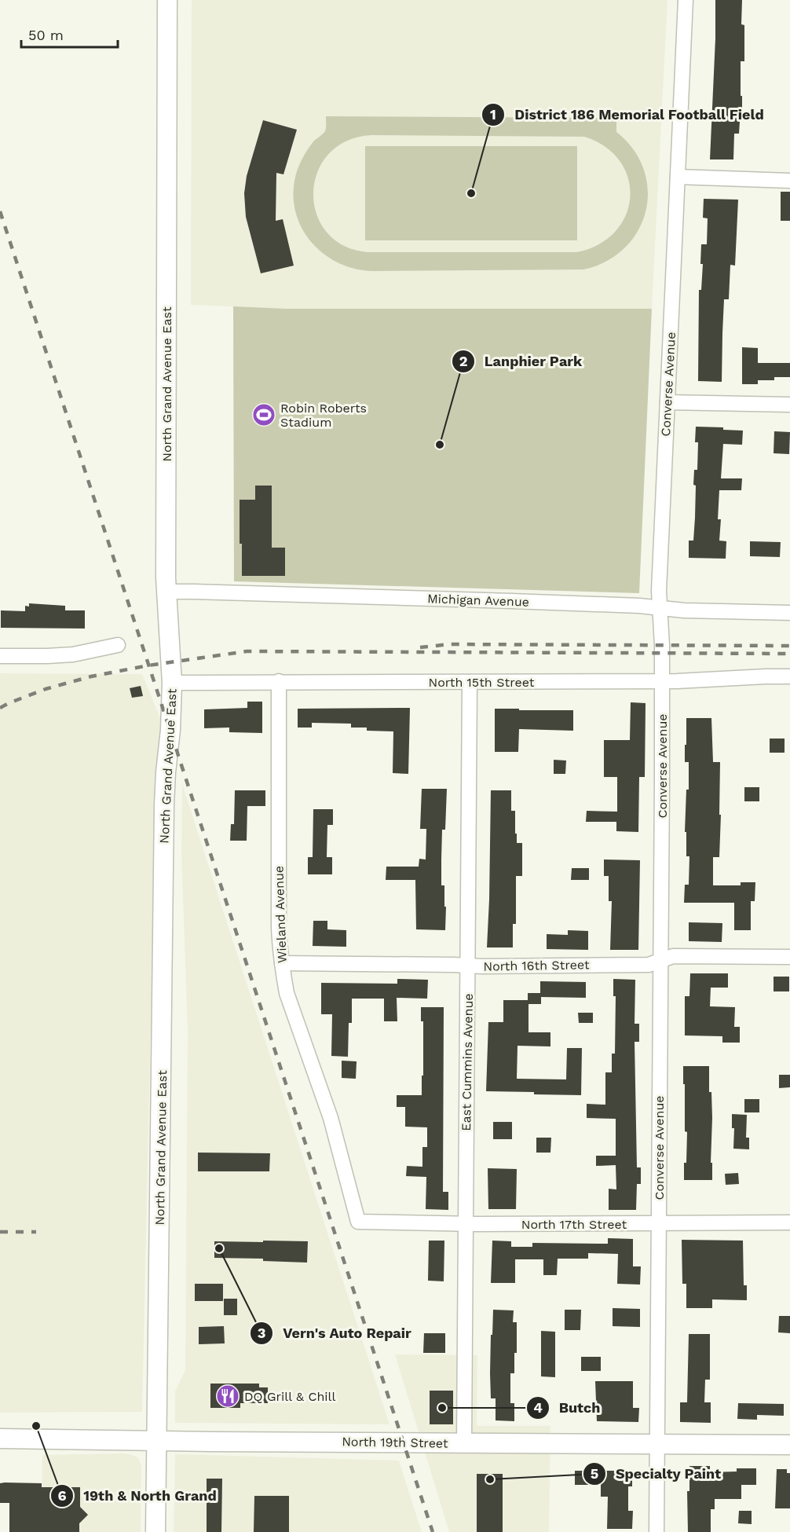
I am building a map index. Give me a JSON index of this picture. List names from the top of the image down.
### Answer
{
  "streets": {
    "street": [
      "North Grand Avenue East",
      "Converse Avenue",
      "Michigan Avenue",
      "North 15th Street",
      "Wieland Avenue",
      "North 16th Street",
      "East Cummins Avenue",
      "North 17th Street",
      "North 19th Street"
    ]
  },
  "crossings": [
    ["North Grand Avenue East", "Michigan Avenue"],
    ["North Grand Avenue East", "North 15th Street"],
    ["North Grand Avenue East", "North 19th Street"],
    ["Converse Avenue", "Michigan Avenue"],
    ["Converse Avenue", "North 15th Street"],
    ["Converse Avenue", "North 16th Street"],
    ["Converse Avenue", "North 17th Street"],
    ["Converse Avenue", "North 19th Street"],
    ["North 15th Street", "Wieland Avenue"],
    ["North 15th Street", "East Cummins Avenue"],
    ["Wieland Avenue", "North 16th Street"],
    ["Wieland Avenue", "North 17th Street"],
    ["North 16th Street", "East Cummins Avenue"],
    ["East Cummins Avenue", "North 17th Street"],
    ["East Cummins Avenue", "North 19th Street"]
  ],
  "places": {
    "other": [
      "District 186 Memorial Football Field",
      "Lanphier Park",
      "Vern's Auto Repair",
      "Butch",
      "19th & North Grand",
      "Specialty Paint"
    ],
    "sports": ["Robin Roberts Stadium"],
    "restaurant": ["DQ Grill & Chill"]
  },
  "scale_bar": "50 m"
}
